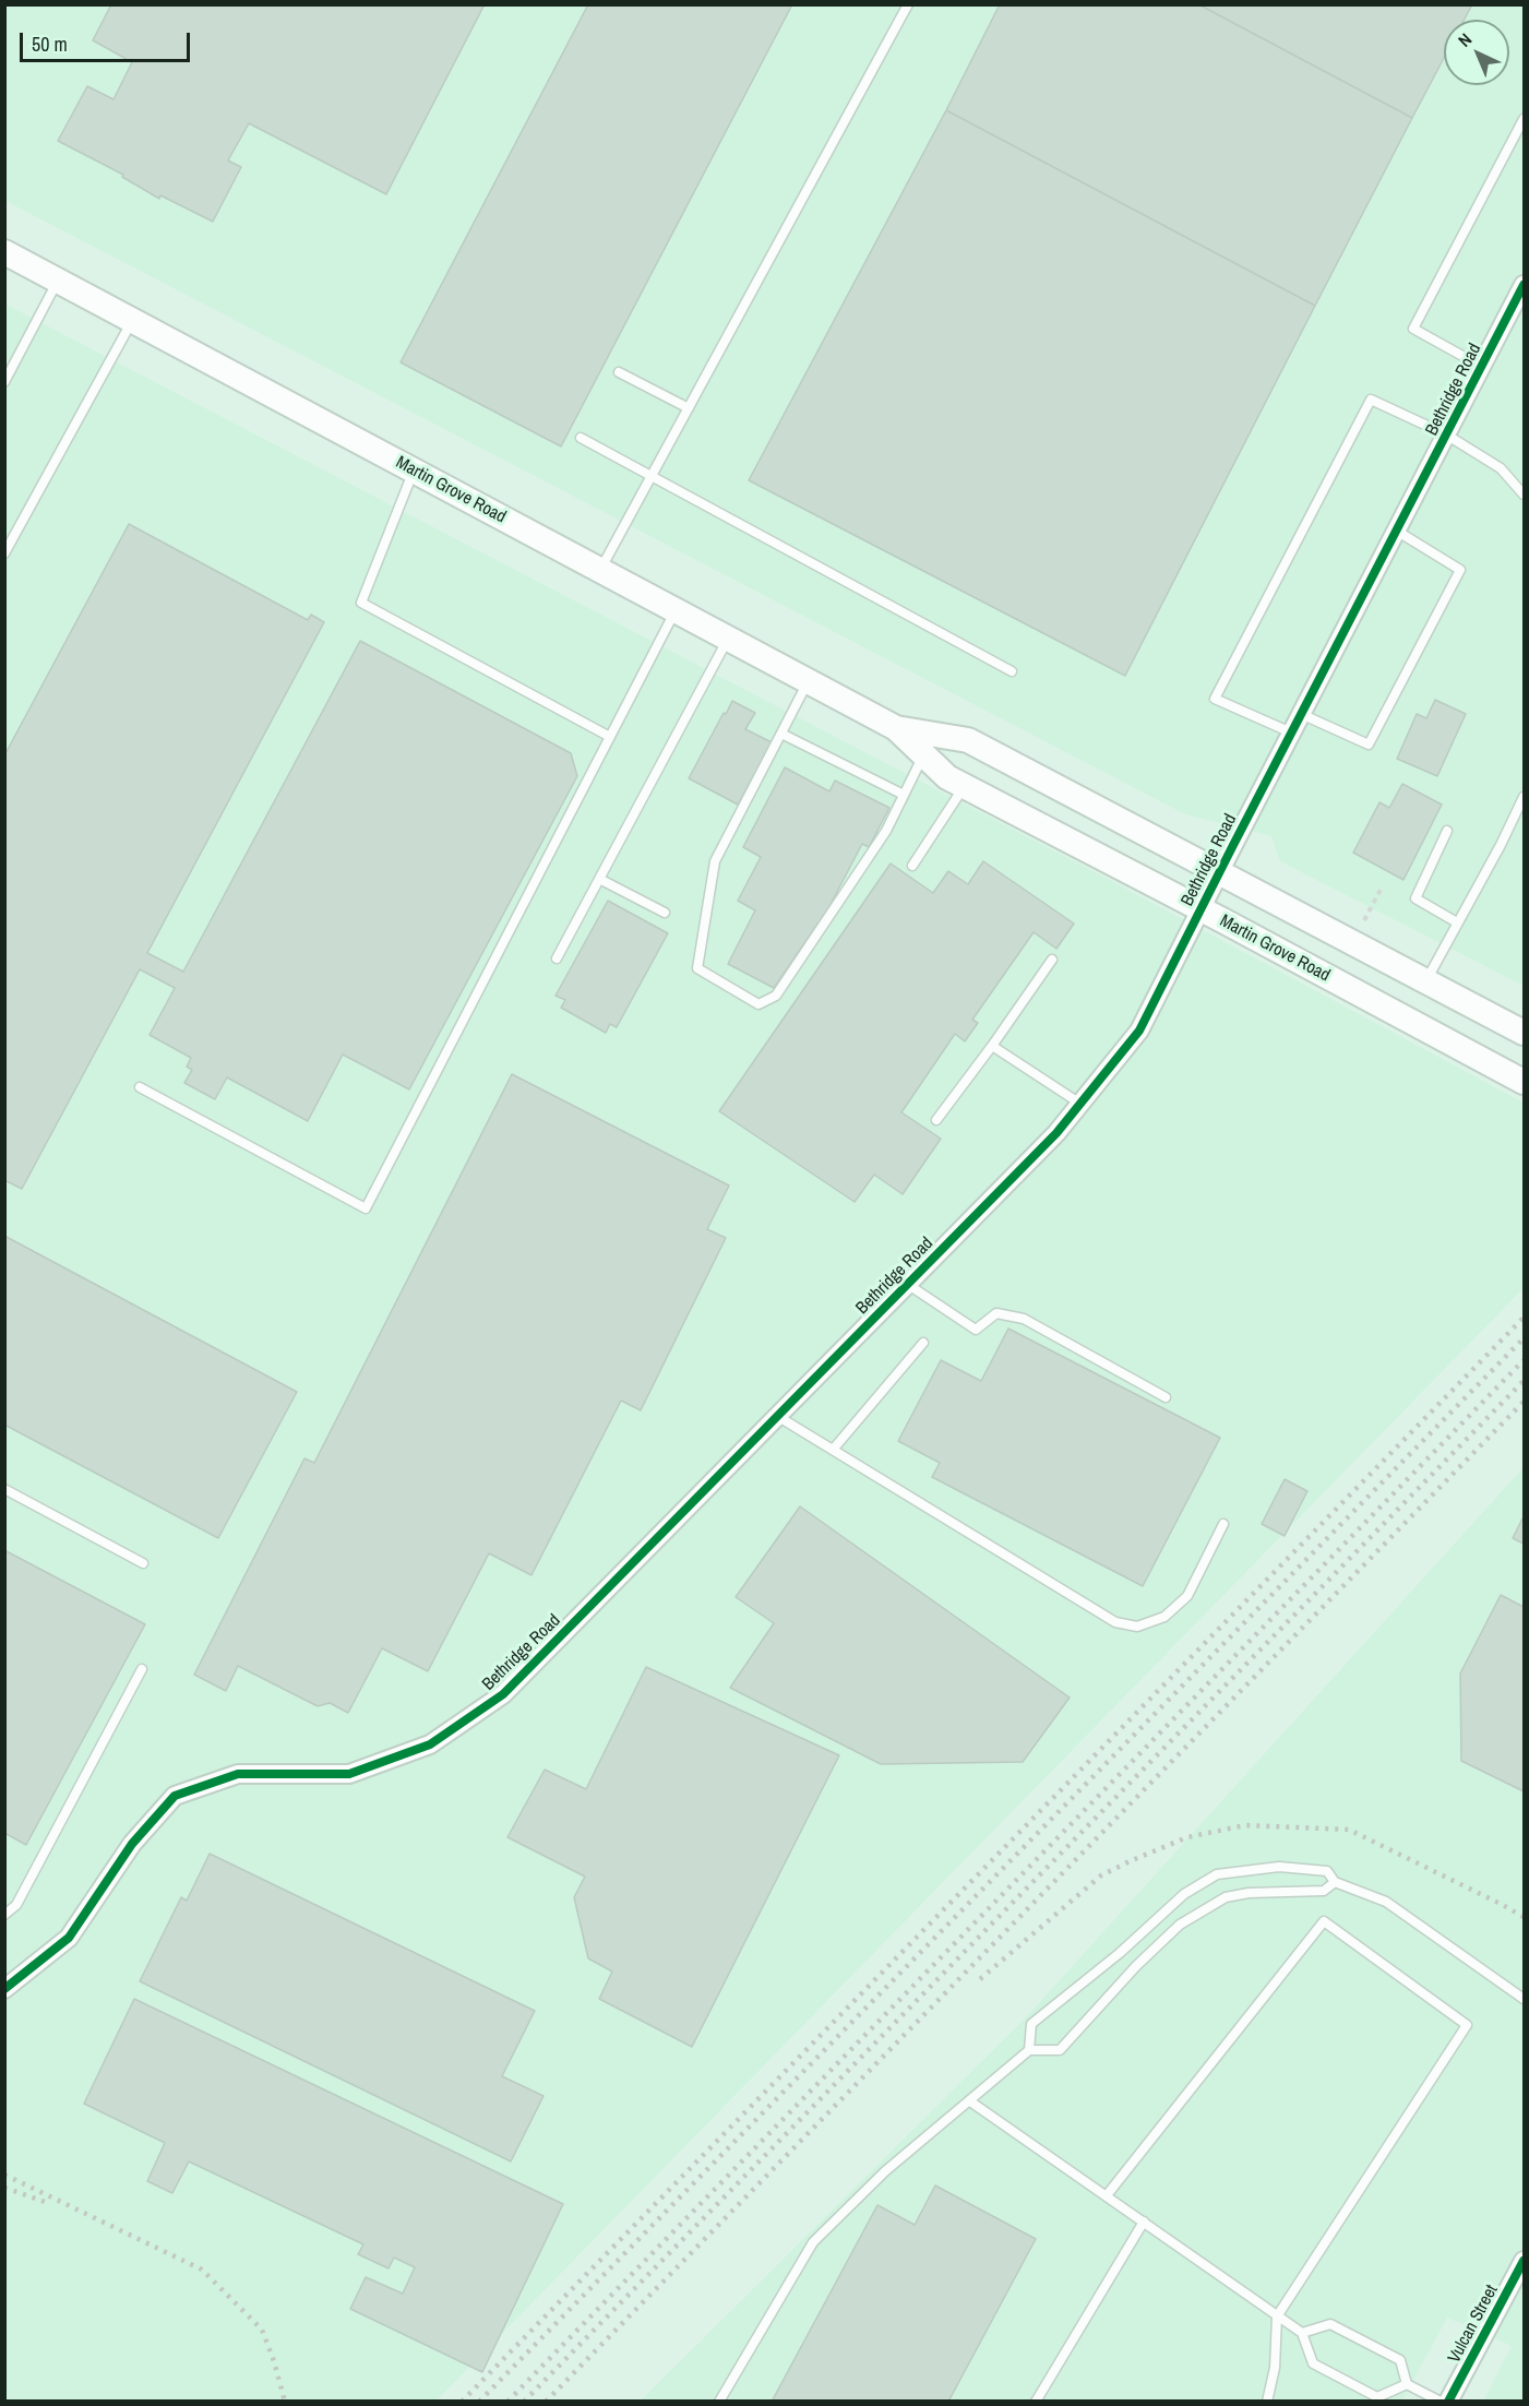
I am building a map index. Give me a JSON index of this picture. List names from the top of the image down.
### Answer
{
  "streets": {
    "main road": ["Martin Grove Road"],
    "street": ["Bethridge Road", "Vulcan Street"]
  },
  "crossings": [
    ["Bethridge Road", "Martin Grove Road"]
  ],
  "scale_bar": "50 m",
  "north": "top left"
}
